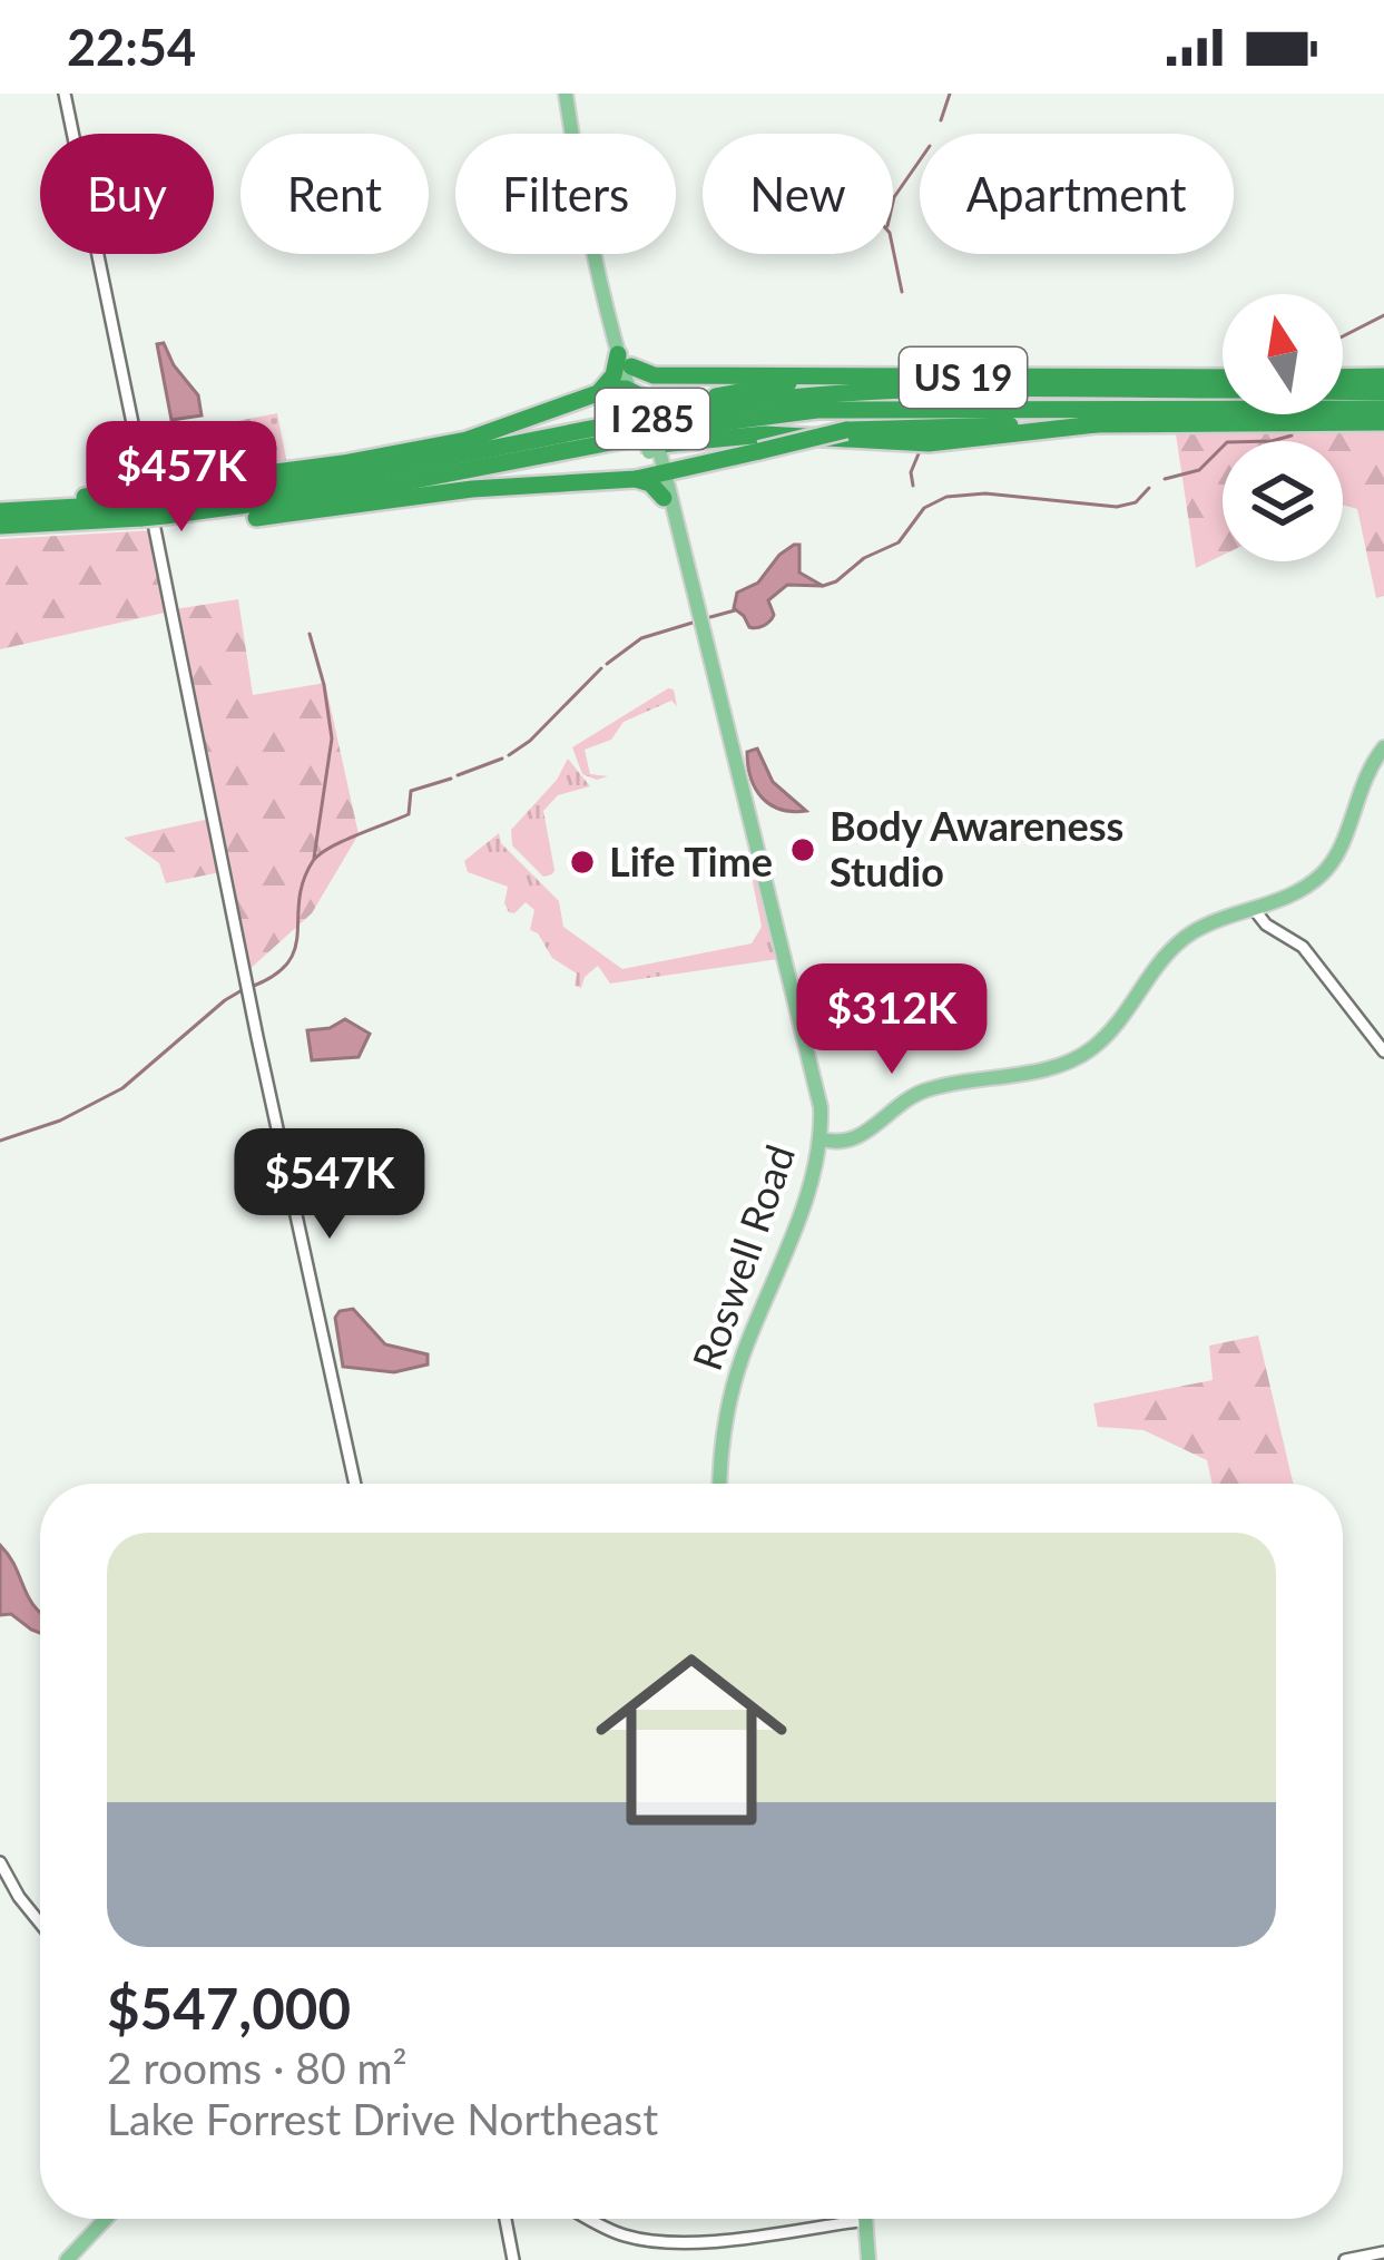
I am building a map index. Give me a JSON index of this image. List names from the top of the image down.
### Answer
{
  "streets": {
    "highway": ["US 19", "I 285"],
    "main road": ["Roswell Road"]
  },
  "places": ["Body Awareness Studio", "Life Time"],
  "north": "top",
  "page": {
    "status": "22:54",
    "chip": [
      "Buy",
      "Rent",
      "Filters",
      "New",
      "Apartment"
    ],
    "price": ["$457K", "$312K", "$547K"],
    "list": [
      {
        "name": "$547,000",
        "note": "2 rooms · 80 m² · Lake Forrest Drive Northeast"
      }
    ]
  }
}
